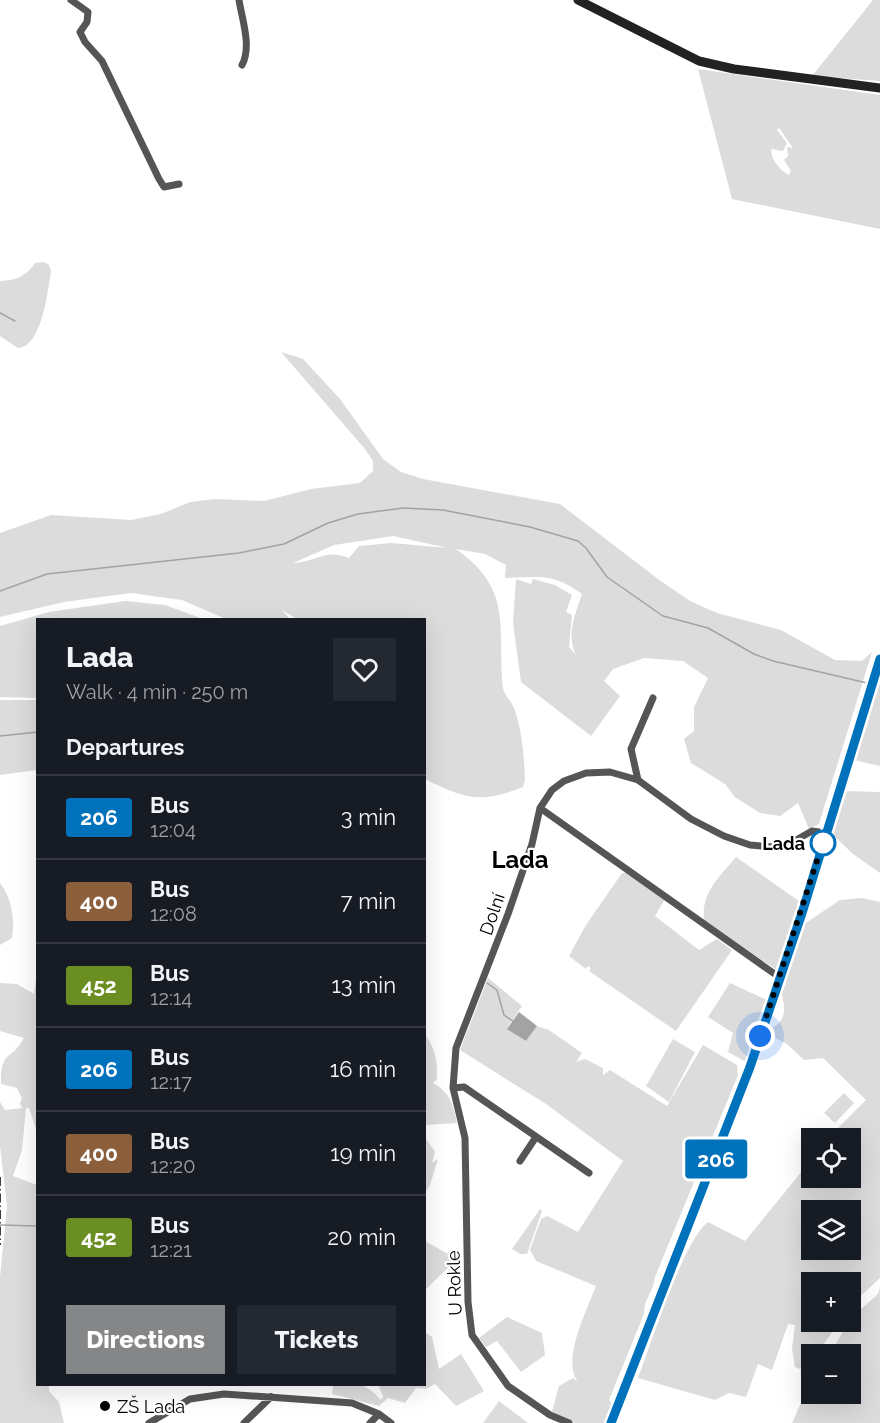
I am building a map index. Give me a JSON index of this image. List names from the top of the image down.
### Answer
{
  "streets": {
    "street": ["Dolní", "U Rokle"]
  },
  "crossings": [
    ["Dolní", "U Rokle"]
  ],
  "districts": ["Lada"],
  "places": ["Lada", "ZŠ Lada"],
  "lines": ["bus line 206"],
  "page": {
    "on_map": "206",
    "heading": [
      ["Lada", "Walk · 4 min · 250 m"],
      "Departures"
    ],
    "list": [
      {
        "mark": "206",
        "name": "Bus",
        "note": "12:04",
        "value": "3 min"
      },
      {
        "mark": "400",
        "name": "Bus",
        "note": "12:08",
        "value": "7 min"
      },
      {
        "mark": "452",
        "name": "Bus",
        "note": "12:14",
        "value": "13 min"
      },
      {
        "mark": "206",
        "name": "Bus",
        "note": "12:17",
        "value": "16 min"
      },
      {
        "mark": "400",
        "name": "Bus",
        "note": "12:20",
        "value": "19 min"
      },
      {
        "mark": "452",
        "name": "Bus",
        "note": "12:21",
        "value": "20 min"
      }
    ],
    "map_buttons": ["+", "−"],
    "buttons": ["Directions", "Tickets"]
  }
}
